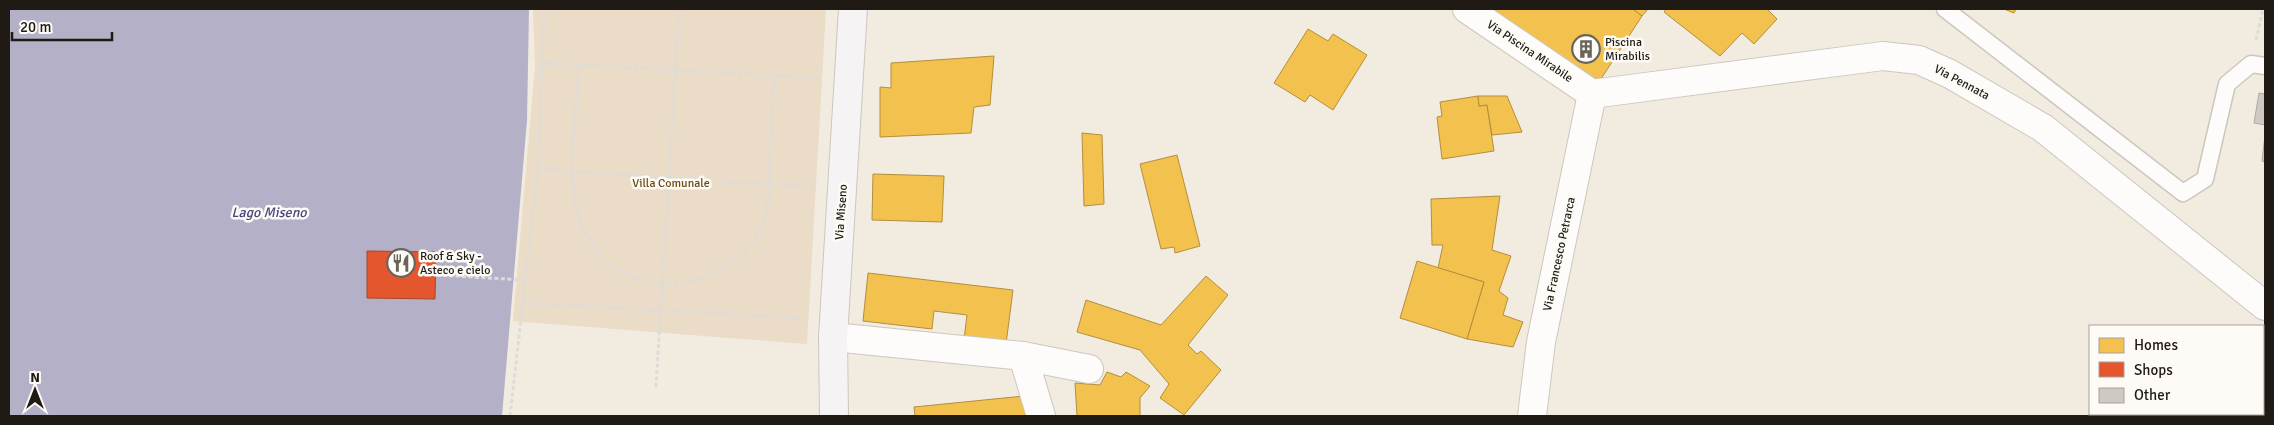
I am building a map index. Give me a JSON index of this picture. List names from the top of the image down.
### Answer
{
  "streets": {
    "main road": ["Via Miseno"],
    "street": ["Via Piscina Mirabile", "Via Pennata", "Via Francesco Petrarca"]
  },
  "crossings": [
    ["Via Piscina Mirabile", "Via Pennata"],
    ["Via Piscina Mirabile", "Via Francesco Petrarca"],
    ["Via Pennata", "Via Francesco Petrarca"]
  ],
  "water": ["Lago Miseno"],
  "parks": ["Villa Comunale"],
  "places": {
    "building": ["Piscina Mirabilis"],
    "restaurant": ["Roof & Sky - Asteco e cielo"]
  },
  "legend": ["Homes", "Shops", "Other"],
  "scale_bar": "20 m",
  "north": "top"
}
